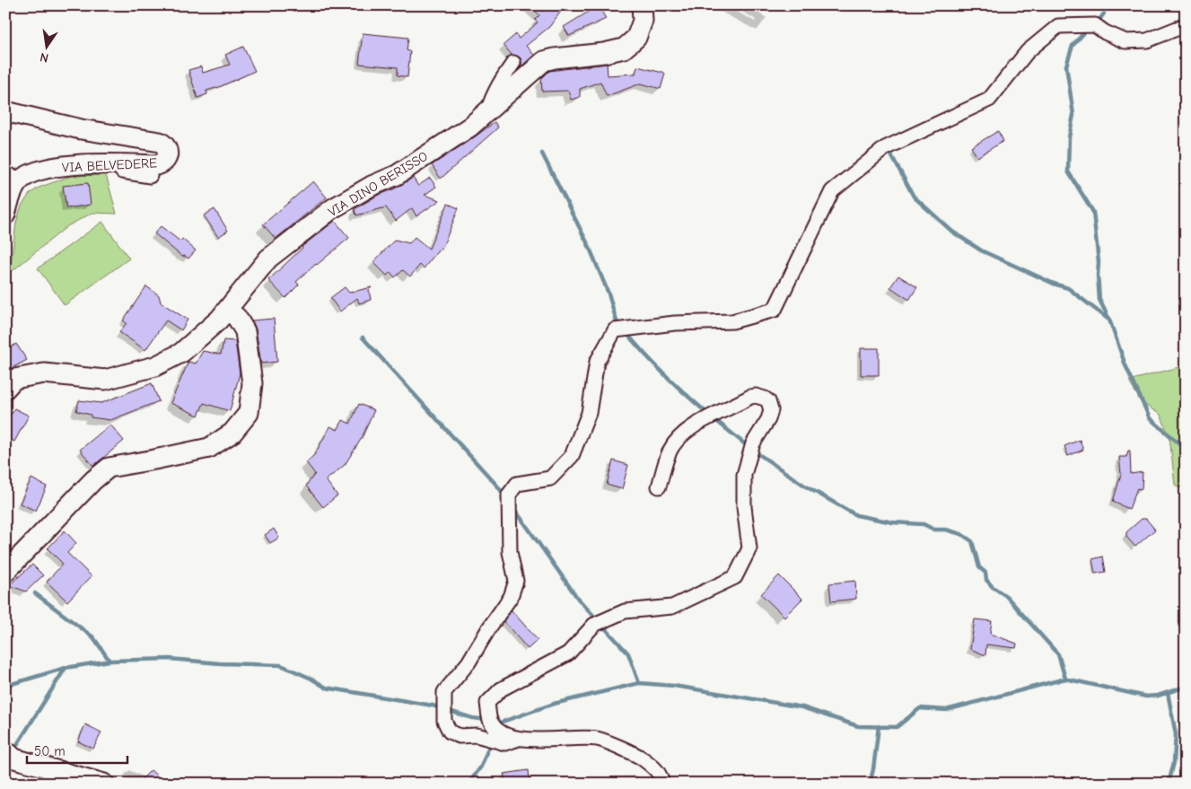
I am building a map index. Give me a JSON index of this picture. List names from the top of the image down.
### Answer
{
  "streets": {
    "street": ["VIA BELVEDERE", "VIA DINO BERISSO"]
  },
  "scale_bar": "50 m",
  "north": "bottom"
}
